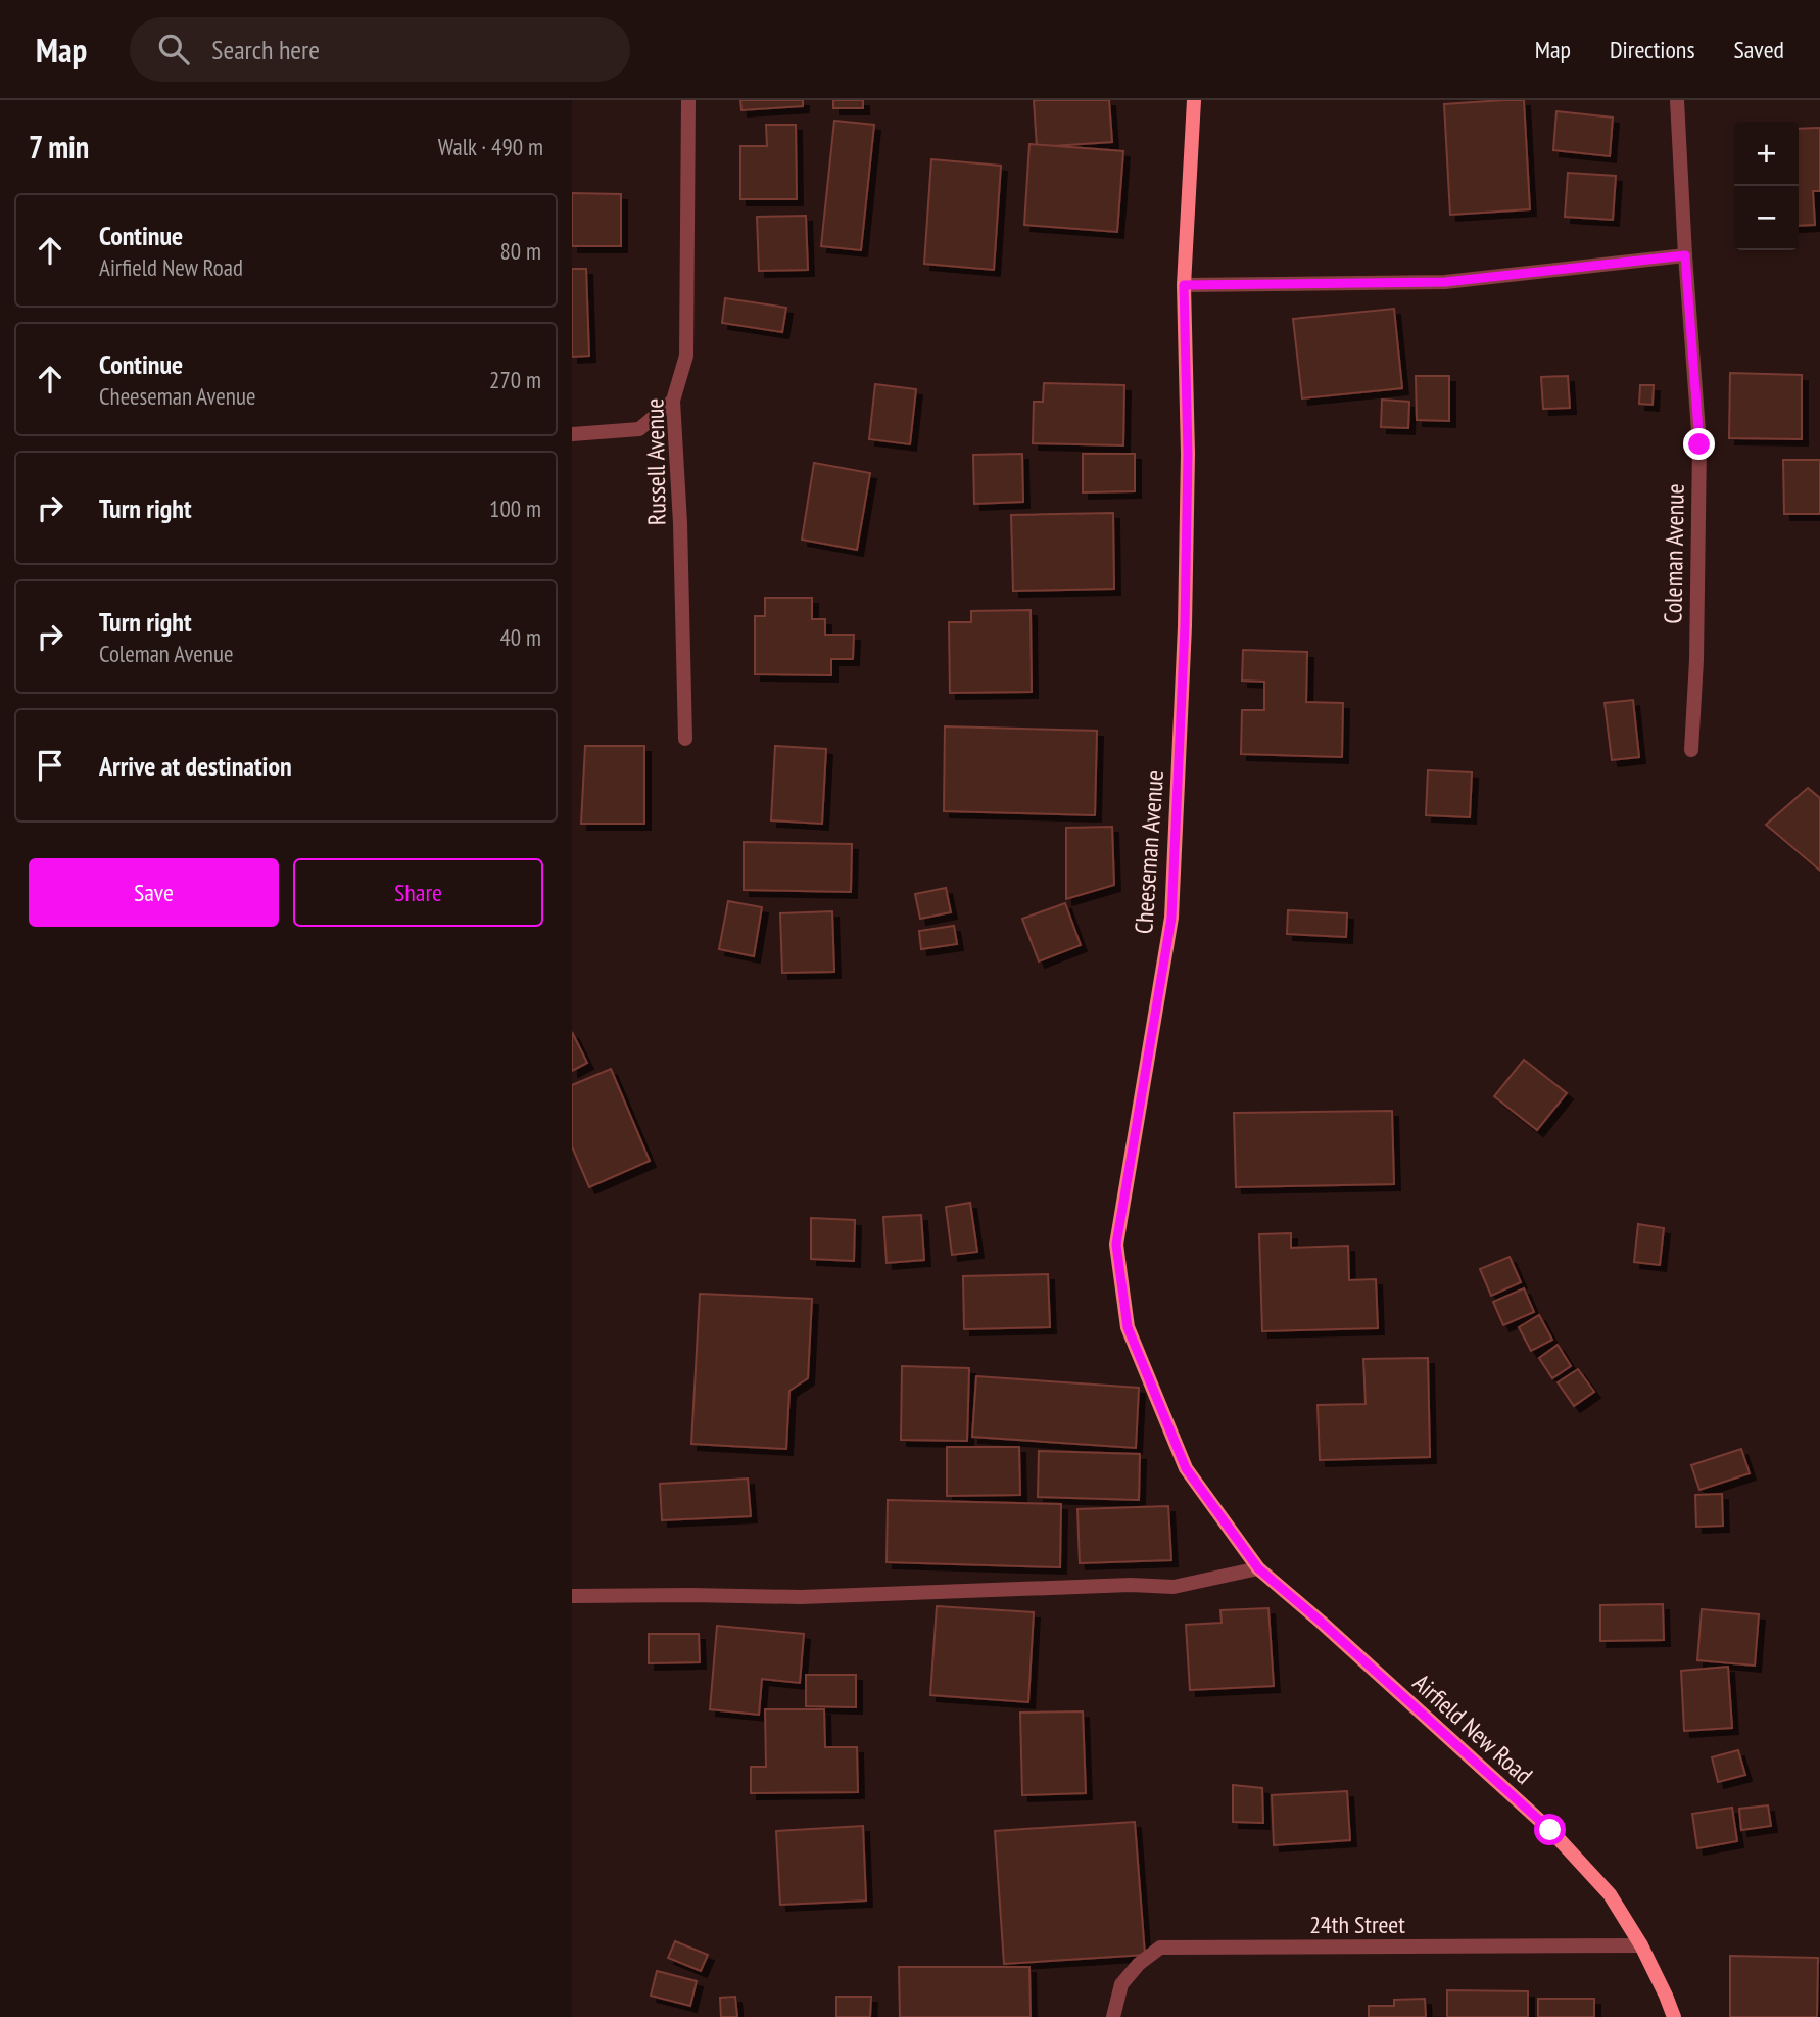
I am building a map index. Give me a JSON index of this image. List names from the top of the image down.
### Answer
{
  "streets": {
    "street": [
      "Russell Avenue",
      "Coleman Avenue",
      "Cheeseman Avenue",
      "Airfield New Road",
      "24th Street"
    ]
  },
  "crossings": [
    ["Cheeseman Avenue", "Airfield New Road"],
    ["Airfield New Road", "24th Street"]
  ],
  "page": {
    "header": "Map",
    "search": "Search here",
    "nav": ["Map", "Directions", "Saved"],
    "heading": ["7 min", "Walk · 490 m"],
    "map_buttons": ["+", "−"],
    "list": [
      ["Continue", "Airfield New Road", "80 m"],
      ["Continue", "Cheeseman Avenue", "270 m"],
      ["Turn right", "100 m"],
      ["Turn right", "Coleman Avenue", "40 m"],
      "Arrive at destination"
    ],
    "buttons": ["Save", "Share"]
  }
}
